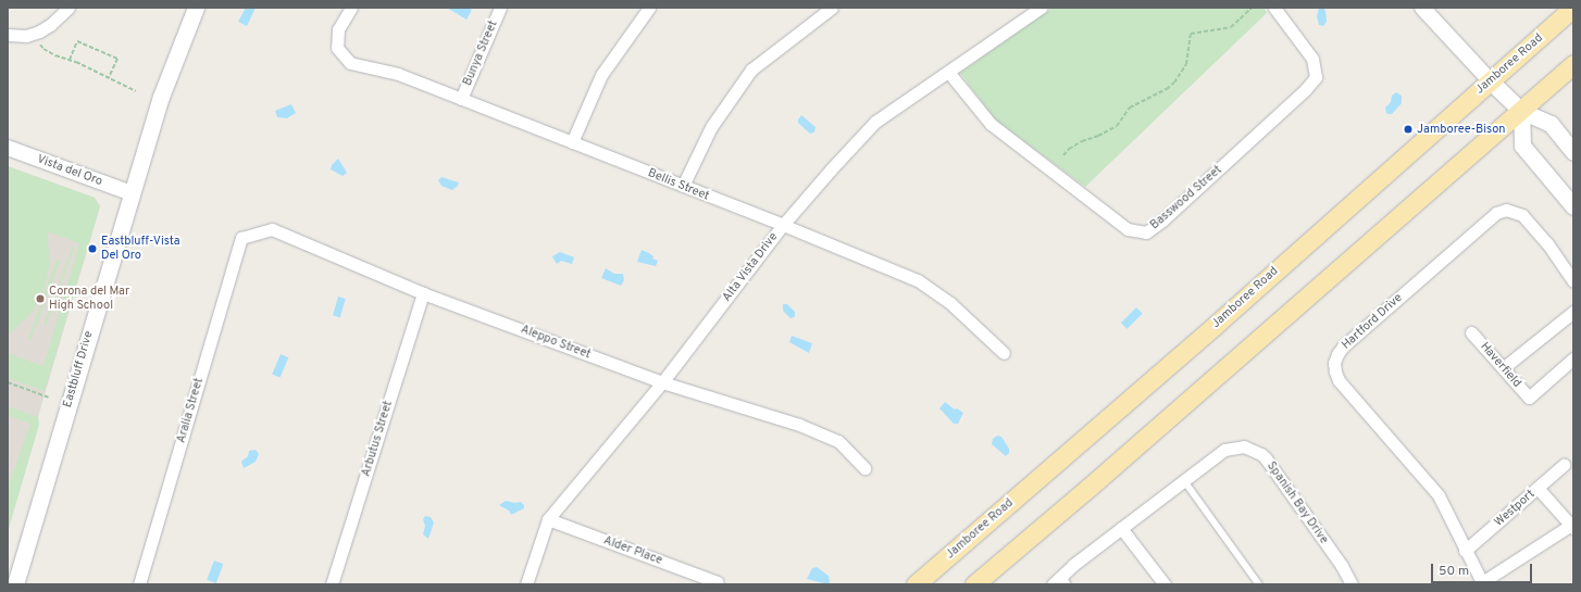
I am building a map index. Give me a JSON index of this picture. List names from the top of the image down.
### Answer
{
  "streets": {
    "main road": ["Jamboree Road", "Eastbluff Drive"],
    "street": [
      "Bunya Street",
      "Vista del Oro",
      "Bellis Street",
      "Basswood Street",
      "Alta Vista Drive",
      "Hartford Drive",
      "Aleppo Street",
      "Haverfield",
      "Aralia Street",
      "Arbutus Street",
      "Spanish Bay Drive",
      "Westport",
      "Alder Place"
    ]
  },
  "crossings": [
    ["Bunya Street", "Bellis Street"],
    ["Vista del Oro", "Eastbluff Drive"],
    ["Bellis Street", "Alta Vista Drive"],
    ["Basswood Street", "Alta Vista Drive"],
    ["Alta Vista Drive", "Aleppo Street"],
    ["Alta Vista Drive", "Alder Place"],
    ["Hartford Drive", "Westport"],
    ["Aleppo Street", "Aralia Street"],
    ["Aleppo Street", "Arbutus Street"]
  ],
  "places": ["Jamboree-Bison", "Eastbluff-Vista Del Oro", "Corona del Mar High School"],
  "scale_bar": "50 m"
}
